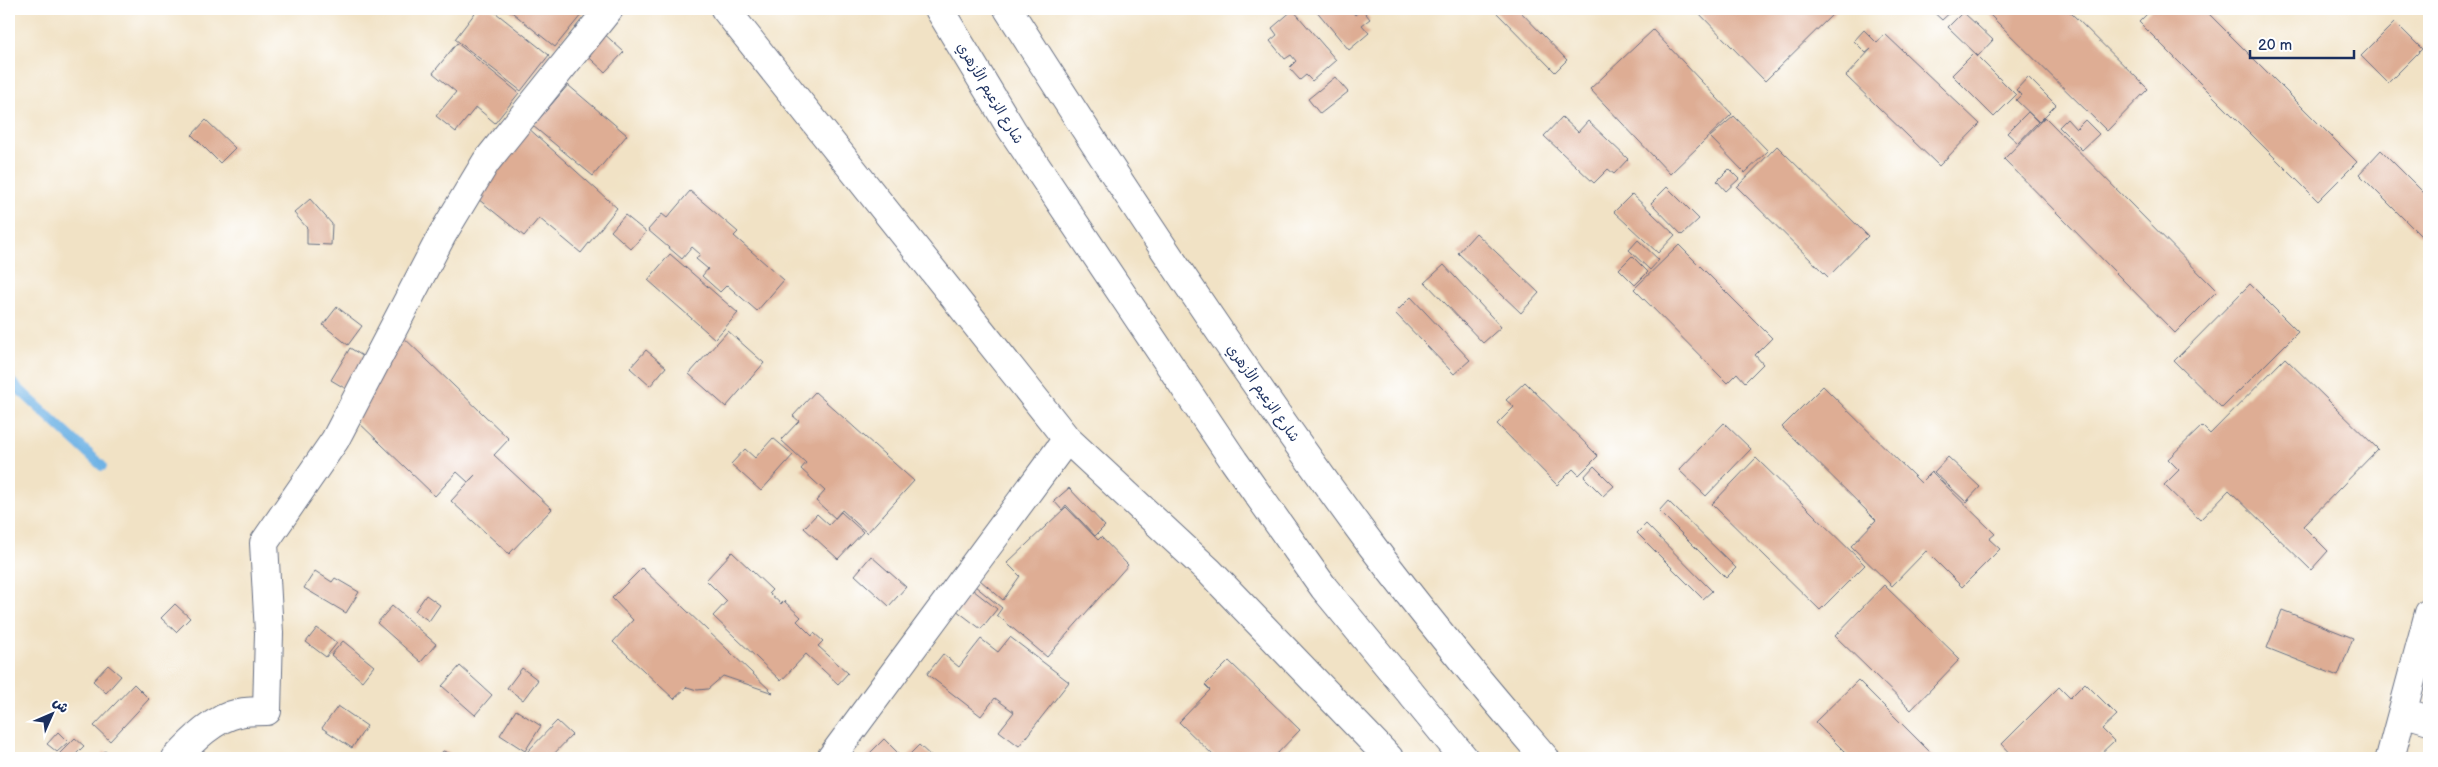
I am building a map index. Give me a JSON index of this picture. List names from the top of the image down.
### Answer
{
  "streets": {
    "street": ["شارع الزعيم الأزهري"]
  },
  "scale_bar": "20 m",
  "north": "top right"
}
